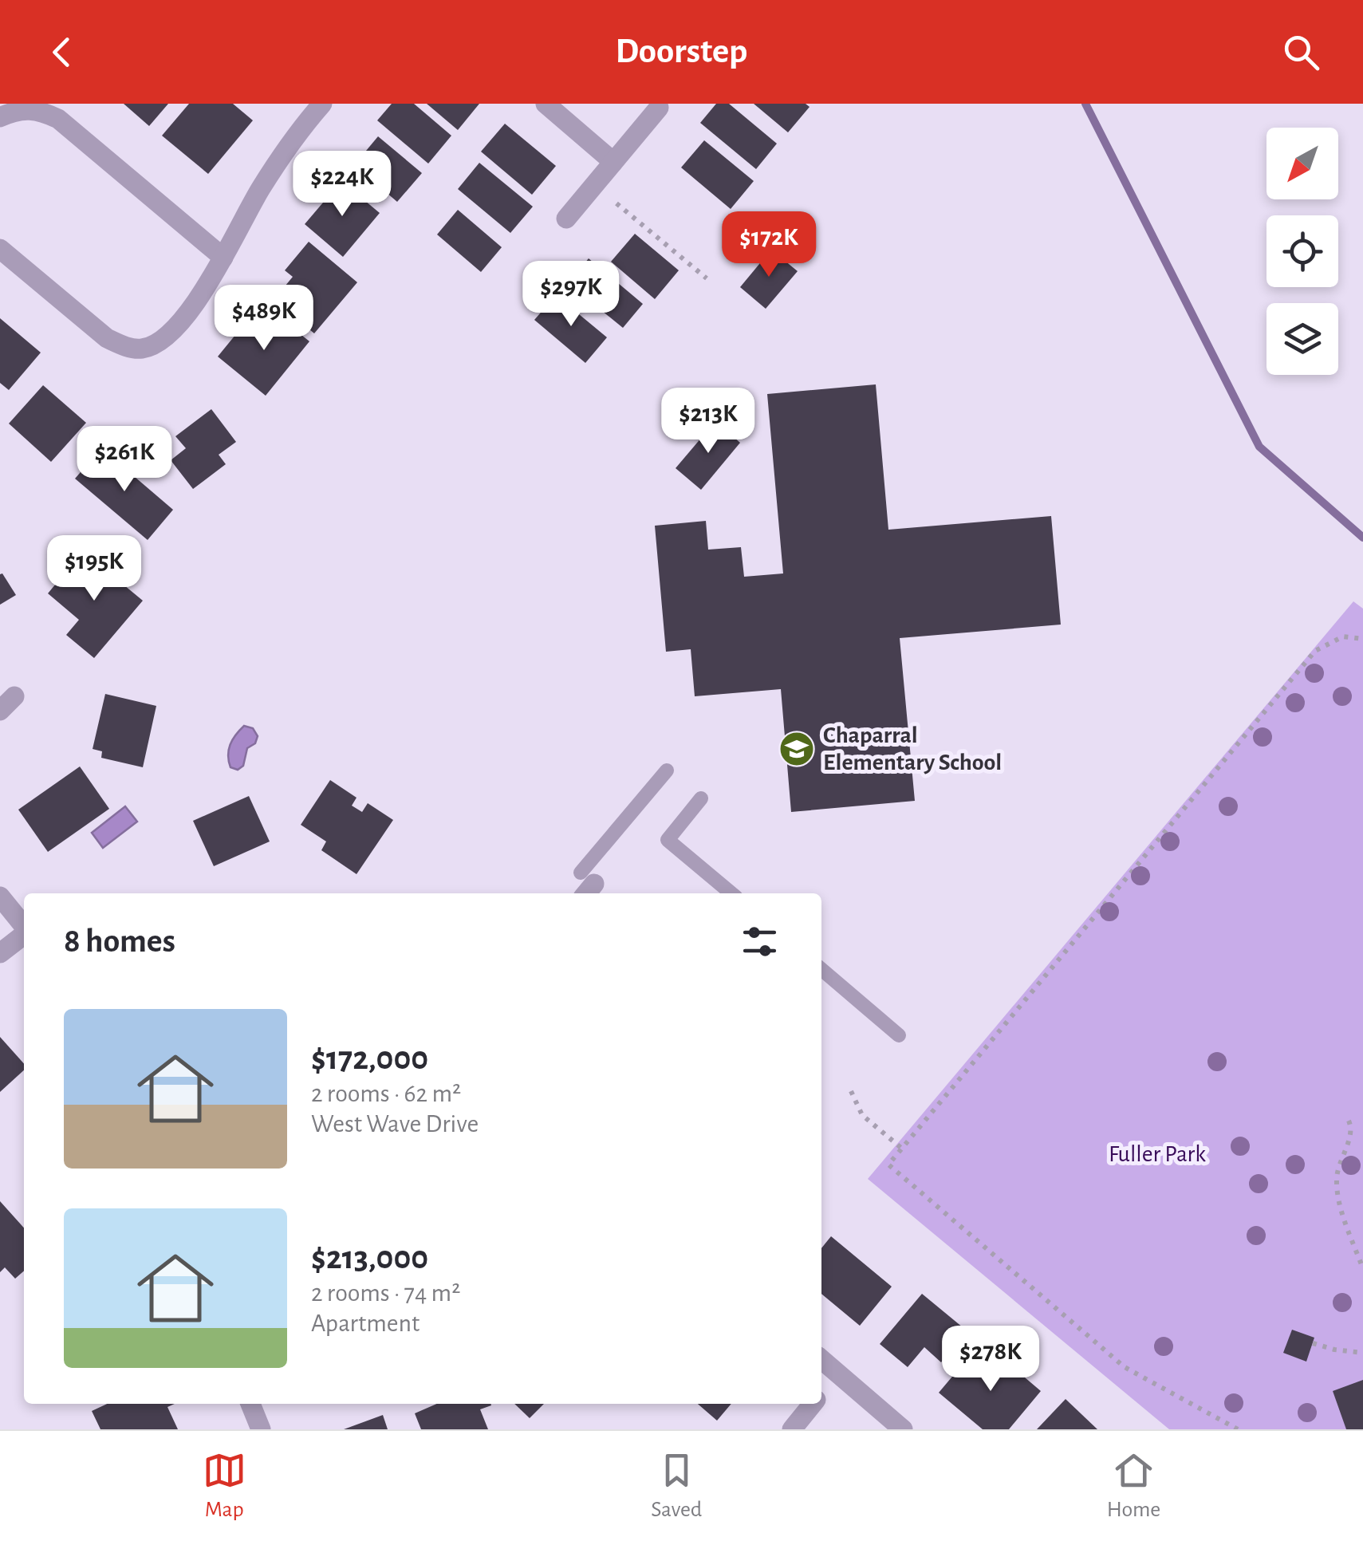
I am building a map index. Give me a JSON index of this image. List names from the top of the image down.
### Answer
{
  "parks": ["Fuller Park"],
  "places": {
    "school or university": ["Chaparral Elementary School"]
  },
  "north": "bottom left",
  "page": {
    "header": "Doorstep",
    "price": [
      "$224K",
      "$172K",
      "$297K",
      "$489K",
      "$213K",
      "$261K",
      "$195K",
      "$278K"
    ],
    "heading": "8 homes",
    "list": [
      {
        "name": "$172,000",
        "note": "2 rooms · 62 m² · West Wave Drive"
      },
      {
        "name": "$213,000",
        "note": "2 rooms · 74 m² · Apartment"
      }
    ],
    "tabs": ["Map", "Saved", "Home"]
  }
}
